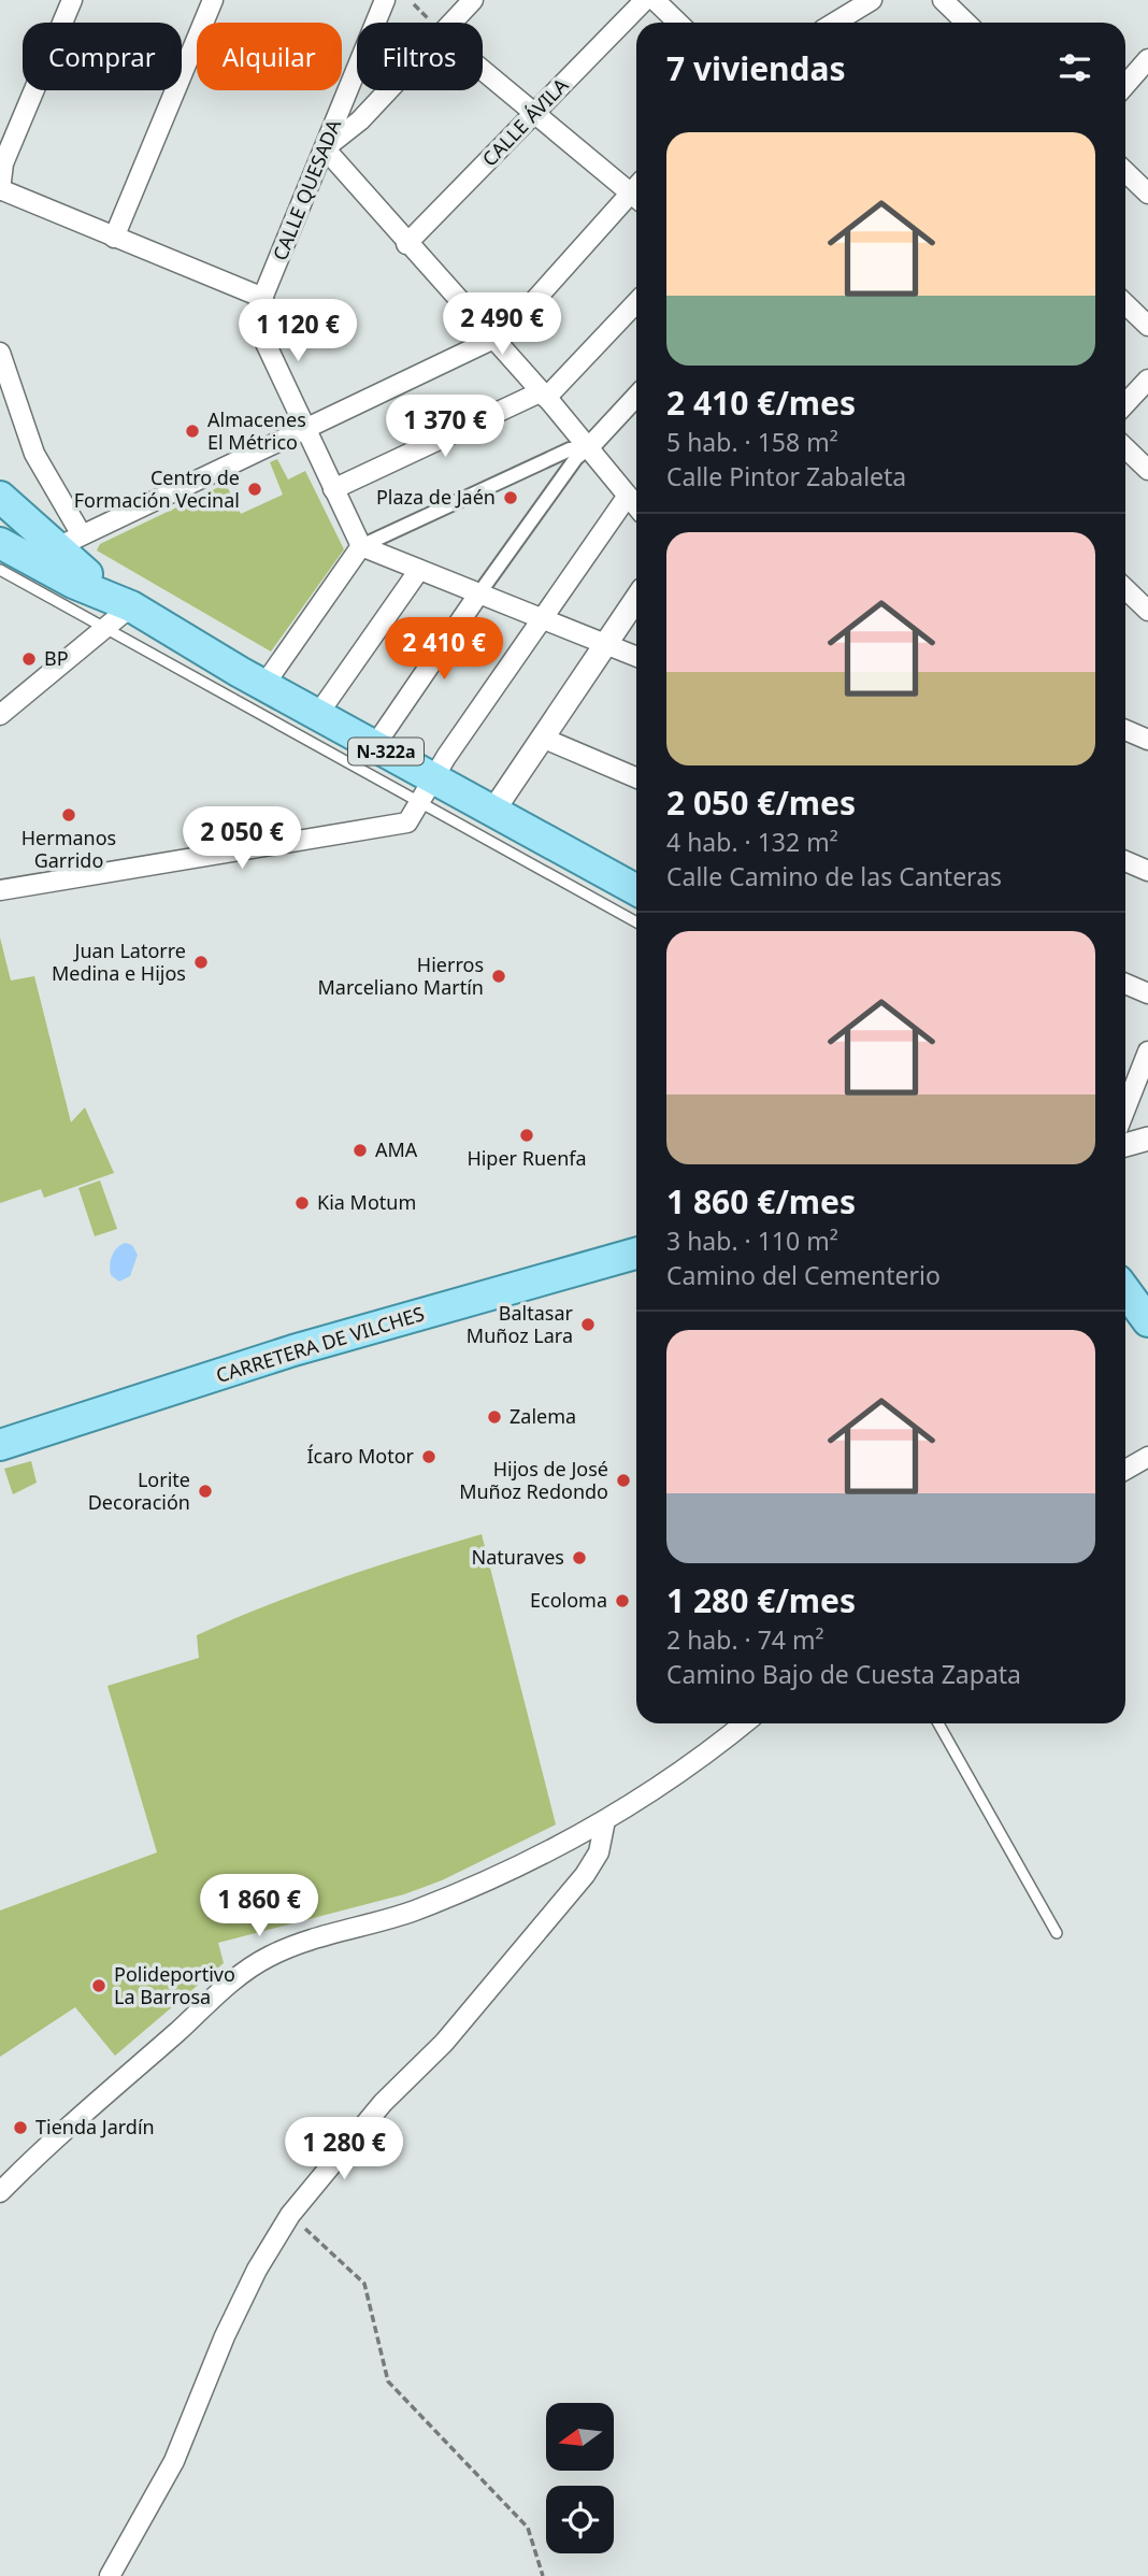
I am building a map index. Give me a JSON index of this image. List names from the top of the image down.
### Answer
{
  "streets": {
    "main road": ["N-322a", "CARRETERA DE VILCHES"],
    "street": ["CALLE ÁVILA", "CALLE QUESADA"]
  },
  "places": [
    "Almacenes El Métrico",
    "Centro de Formación Vecinal",
    "Plaza de Jaén",
    "BP",
    "Hermanos Garrido",
    "Juan Latorre Medina e Hijos",
    "Hierros Marceliano Martín",
    "Hiper Ruenfa",
    "AMA",
    "Kia Motum",
    "Baltasar Muñoz Lara",
    "Zalema",
    "Ícaro Motor",
    "Hijos de José Muñoz Redondo",
    "Lorite Decoración",
    "Naturaves",
    "Ecoloma",
    "Polideportivo La Barrosa",
    "Tienda Jardín"
  ],
  "north": "left",
  "page": {
    "chip": ["Comprar", "Alquilar", "Filtros"],
    "heading": "7 viviendas",
    "list": [
      {
        "name": "2 410 €/mes",
        "note": "5 hab. · 158 m² · Calle Pintor Zabaleta"
      },
      {
        "name": "2 050 €/mes",
        "note": "4 hab. · 132 m² · Calle Camino de las Canteras"
      },
      {
        "name": "1 860 €/mes",
        "note": "3 hab. · 110 m² · Camino del Cementerio"
      },
      {
        "name": "1 280 €/mes",
        "note": "2 hab. · 74 m² · Camino Bajo de Cuesta Zapata"
      }
    ],
    "price": [
      "2 490 €",
      "1 120 €",
      "1 370 €",
      "2 410 €",
      "2 050 €",
      "1 860 €",
      "1 280 €"
    ]
  }
}
